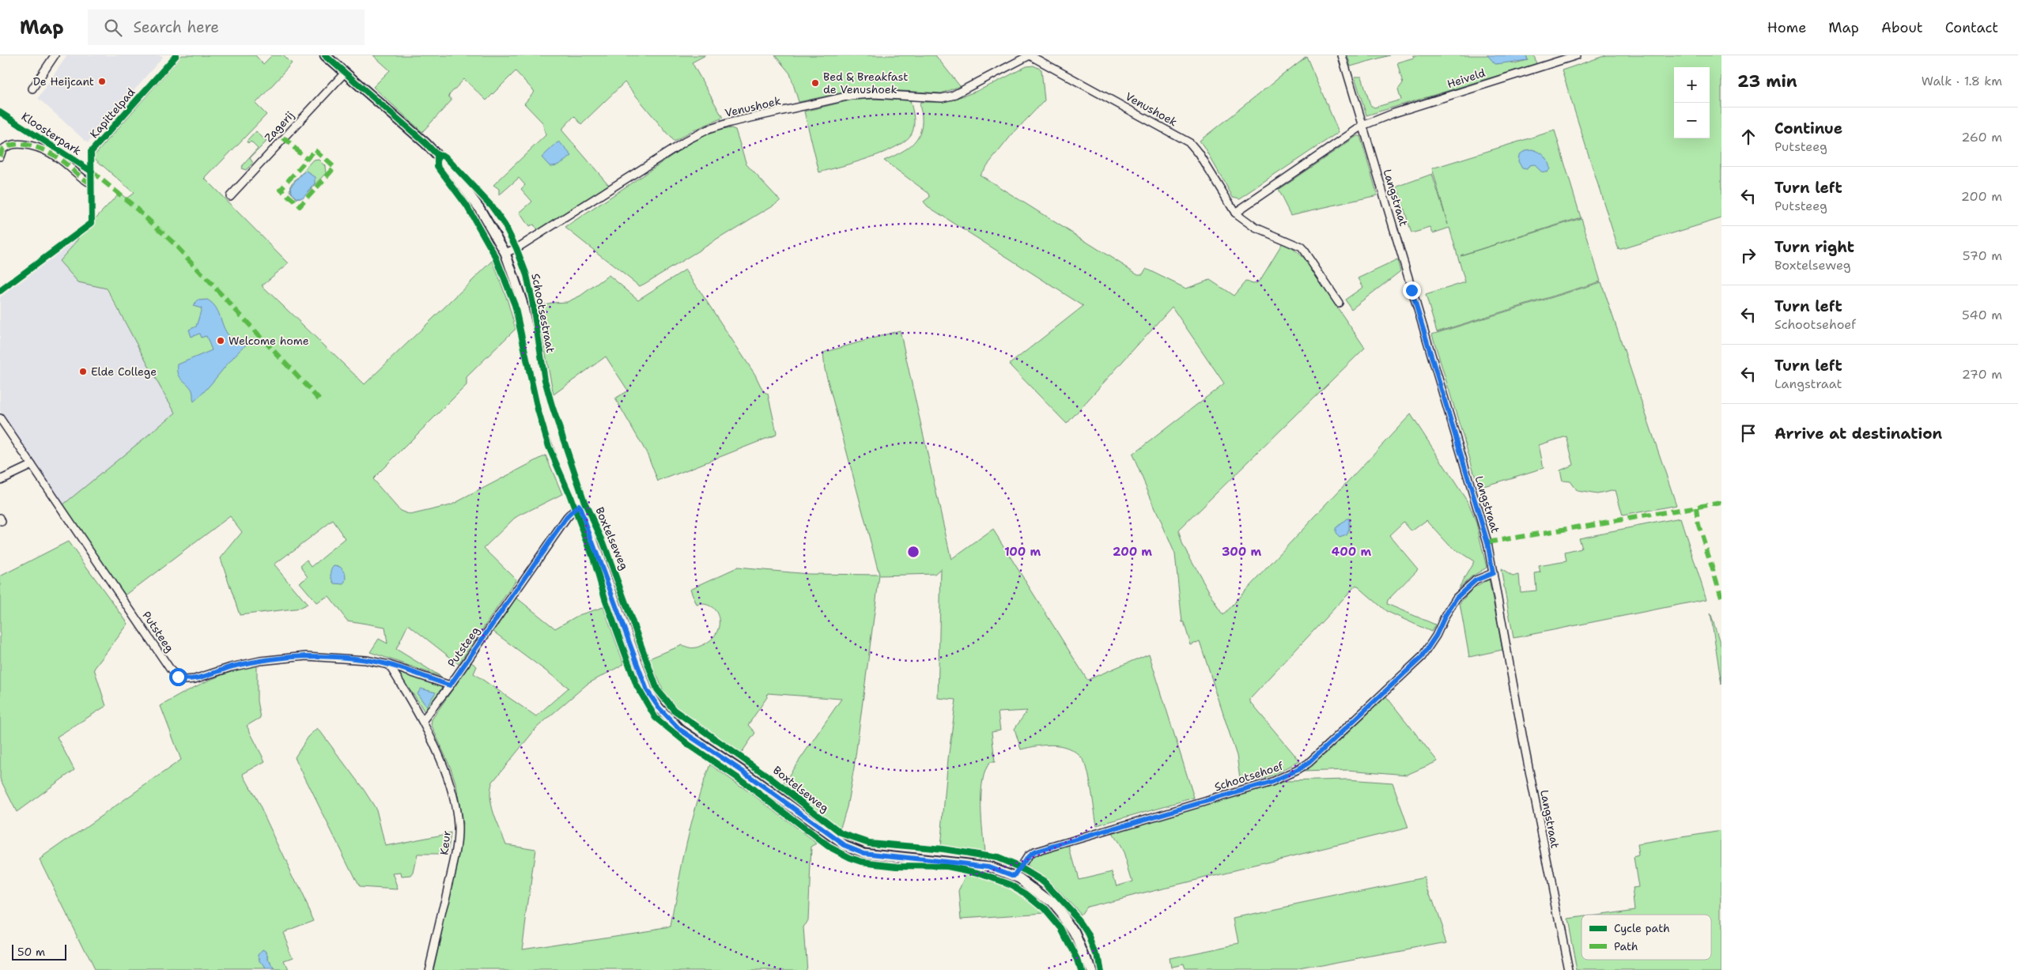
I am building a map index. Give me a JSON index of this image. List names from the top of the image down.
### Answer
{
  "streets": {
    "main road": ["Schootsestraat", "Boxtelseweg"],
    "street": [
      "Heiveld",
      "Venushoek",
      "Zagerij",
      "Langstraat",
      "Putsteeg",
      "Schootsehoef",
      "Keur"
    ],
    "cycle path": ["Kapittelpad", "Kloosterpark"]
  },
  "crossings": [
    ["Heiveld", "Langstraat"],
    ["Venushoek", "Schootsestraat"],
    ["Zagerij", "Schootsestraat"],
    ["Langstraat", "Schootsehoef"],
    ["Schootsestraat", "Boxtelseweg"],
    ["Schootsestraat", "Putsteeg"],
    ["Boxtelseweg", "Putsteeg"],
    ["Boxtelseweg", "Schootsehoef"],
    ["Putsteeg", "Keur"]
  ],
  "places": [
    "De Heijcant",
    "Bed & Breakfast de Venushoek",
    "Welcome home",
    "Elde College"
  ],
  "legend": ["Cycle path", "Path"],
  "scale_bar": "50 m",
  "page": {
    "header": "Map",
    "search": "Search here",
    "nav": [
      "Home",
      "Map",
      "About",
      "Contact"
    ],
    "heading": ["23 min", "Walk · 1.8 km"],
    "map_buttons": ["+", "−"],
    "list": [
      ["Continue", "Putsteeg", "260 m"],
      ["Turn left", "Putsteeg", "200 m"],
      ["Turn right", "Boxtelseweg", "570 m"],
      ["Turn left", "Schootsehoef", "540 m"],
      ["Turn left", "Langstraat", "270 m"],
      "Arrive at destination"
    ],
    "scale": "50 m"
  },
  "rings": [
    "100 m",
    "200 m",
    "300 m",
    "400 m"
  ]
}
